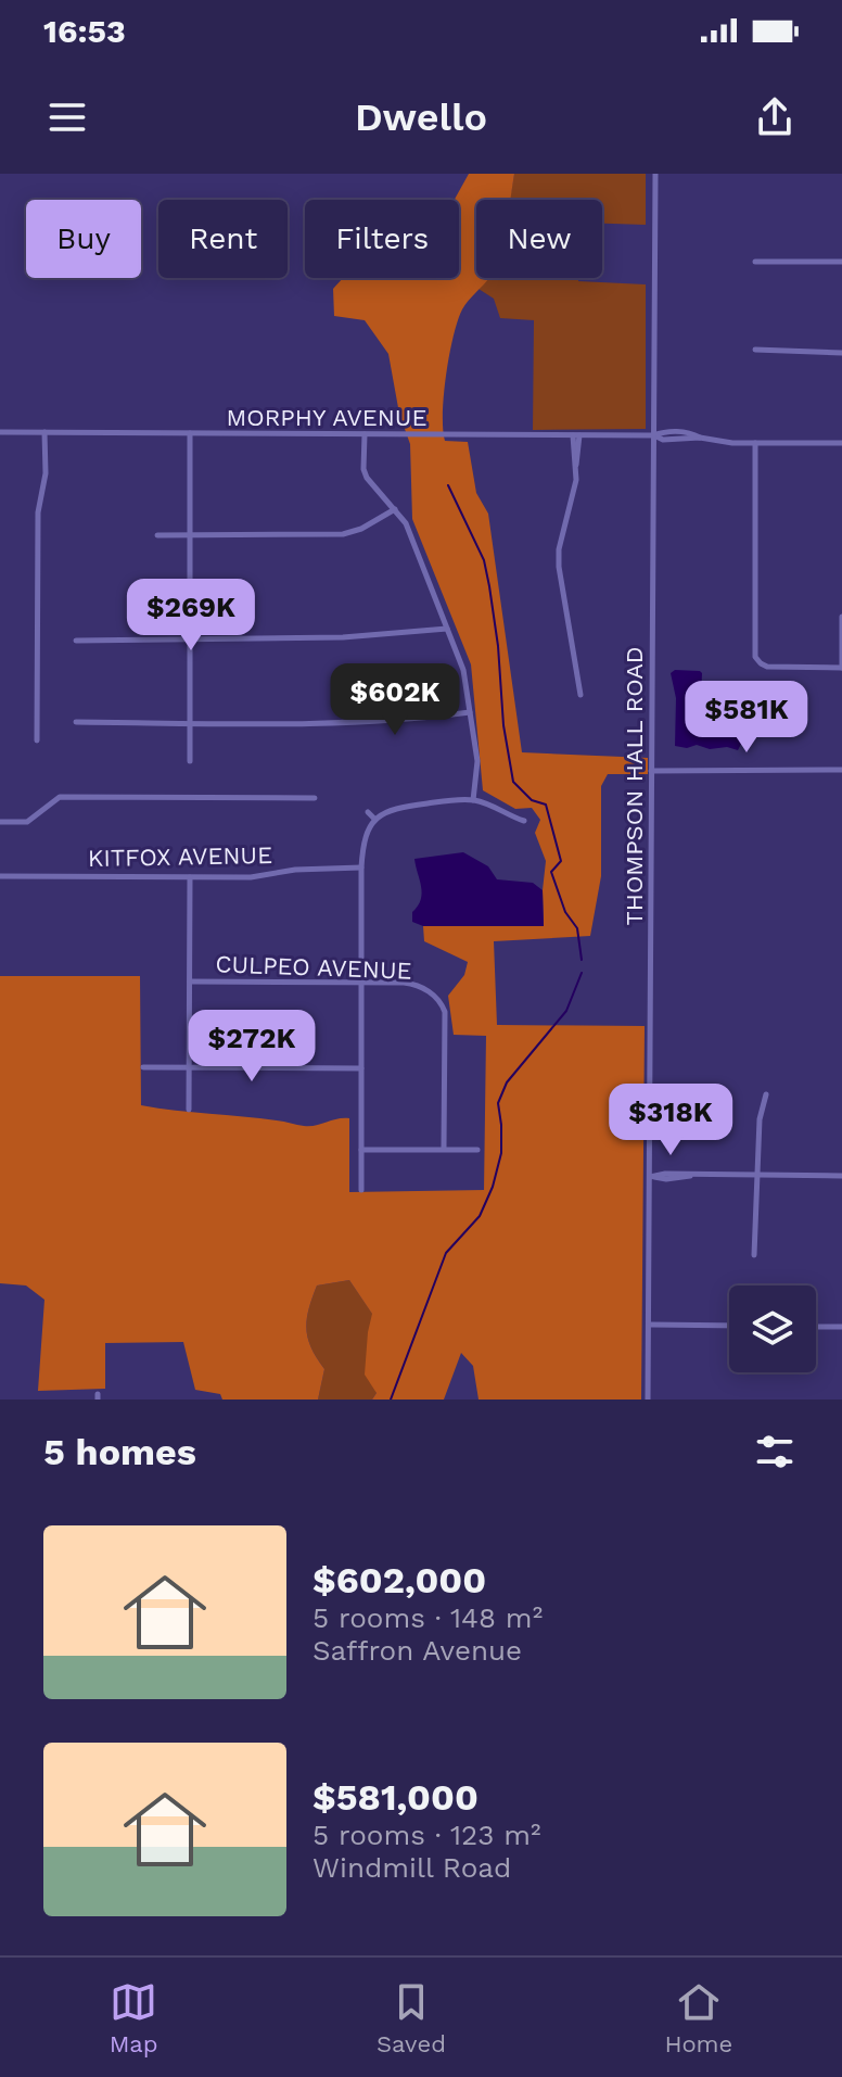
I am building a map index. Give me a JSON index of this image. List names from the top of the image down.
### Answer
{
  "streets": {
    "street": [
      "MORPHY AVENUE",
      "THOMPSON HALL ROAD",
      "KITFOX AVENUE",
      "CULPEO AVENUE"
    ]
  },
  "crossings": [
    ["MORPHY AVENUE", "THOMPSON HALL ROAD"]
  ],
  "page": {
    "status": "16:53",
    "header": "Dwello",
    "chip": [
      "Buy",
      "Rent",
      "Filters",
      "New"
    ],
    "price": [
      "$269K",
      "$602K",
      "$581K",
      "$272K",
      "$318K"
    ],
    "heading": "5 homes",
    "list": [
      {
        "name": "$602,000",
        "note": "5 rooms · 148 m² · Saffron Avenue"
      },
      {
        "name": "$581,000",
        "note": "5 rooms · 123 m² · Windmill Road"
      }
    ],
    "tabs": ["Map", "Saved", "Home"]
  }
}
